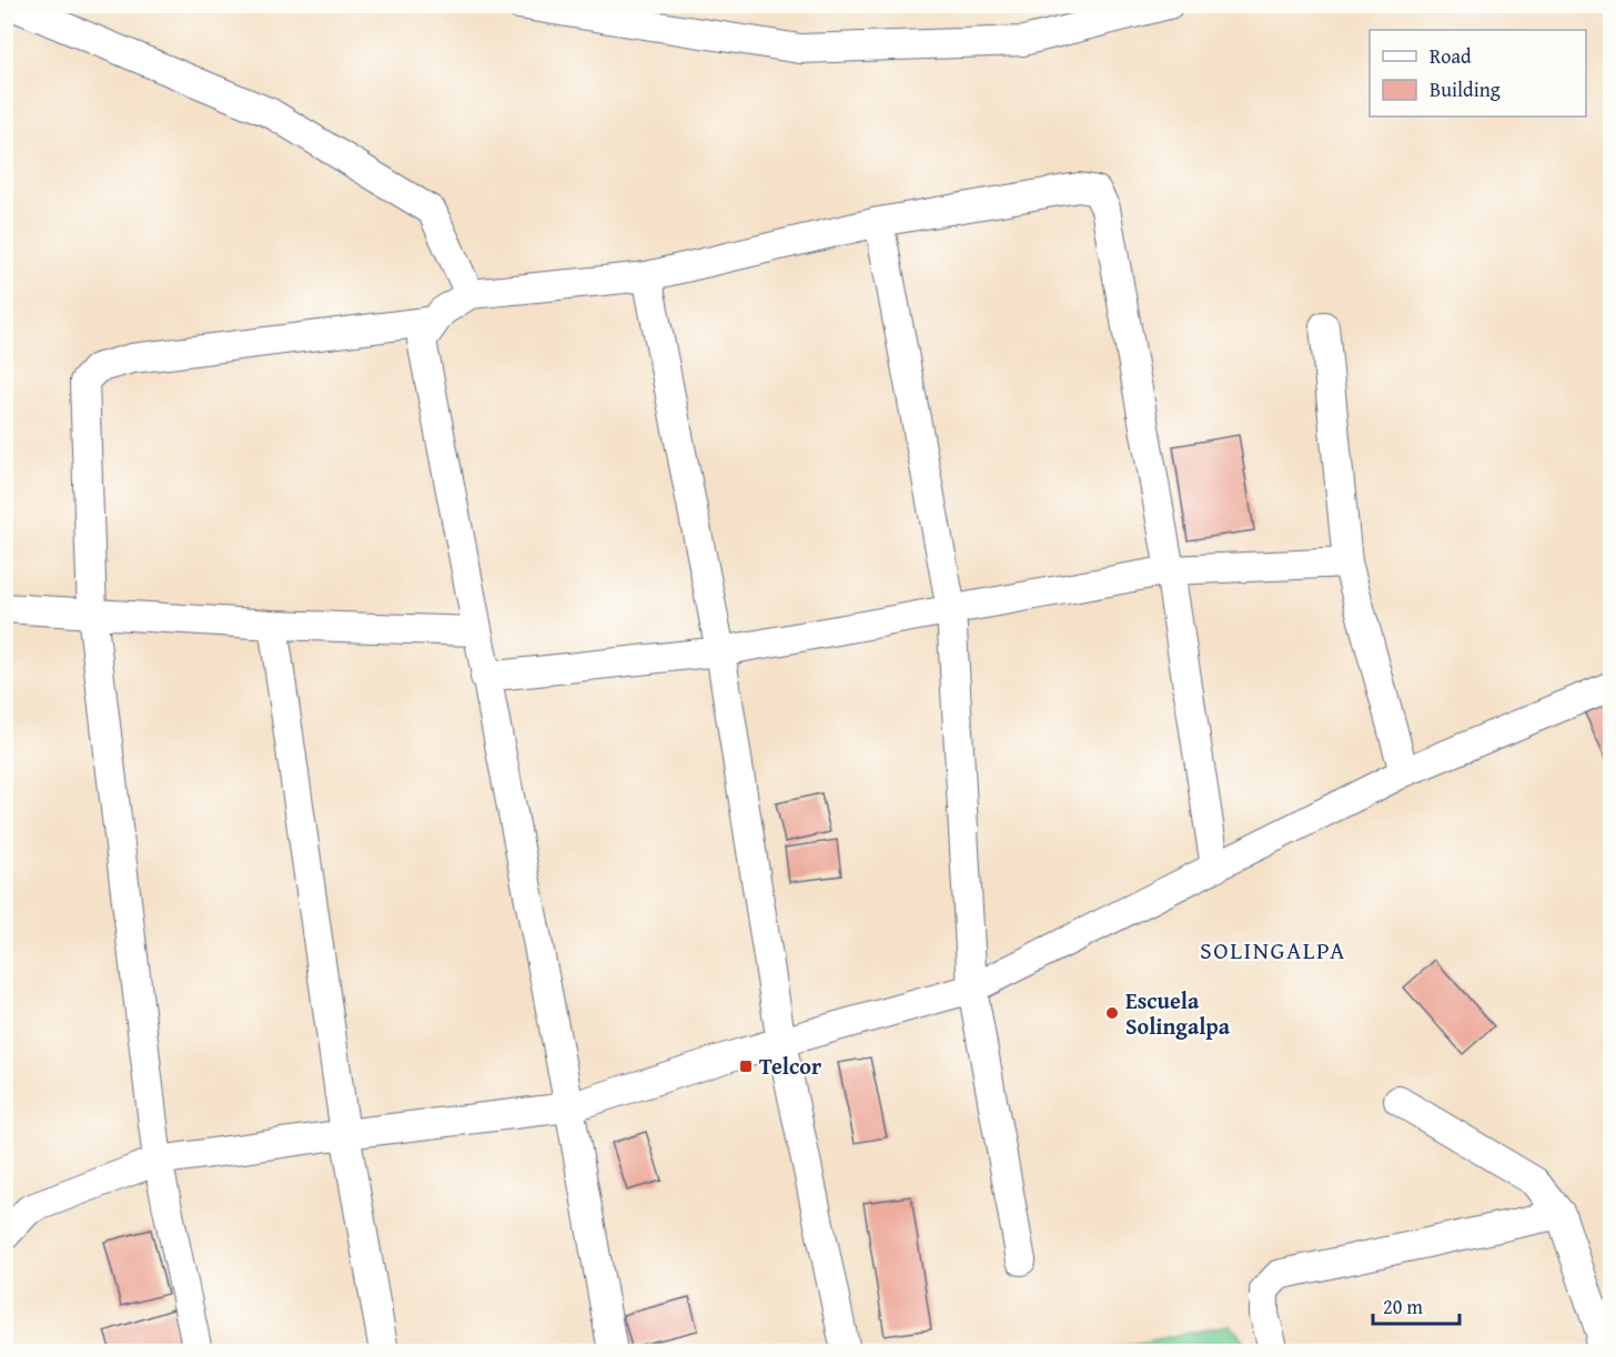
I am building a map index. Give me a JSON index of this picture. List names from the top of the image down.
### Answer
{
  "districts": ["SOLINGALPA"],
  "places": {
    "other": ["Escuela Solingalpa"],
    "transit": ["Telcor"]
  },
  "legend": ["Road", "Building"],
  "scale_bar": "20 m"
}
